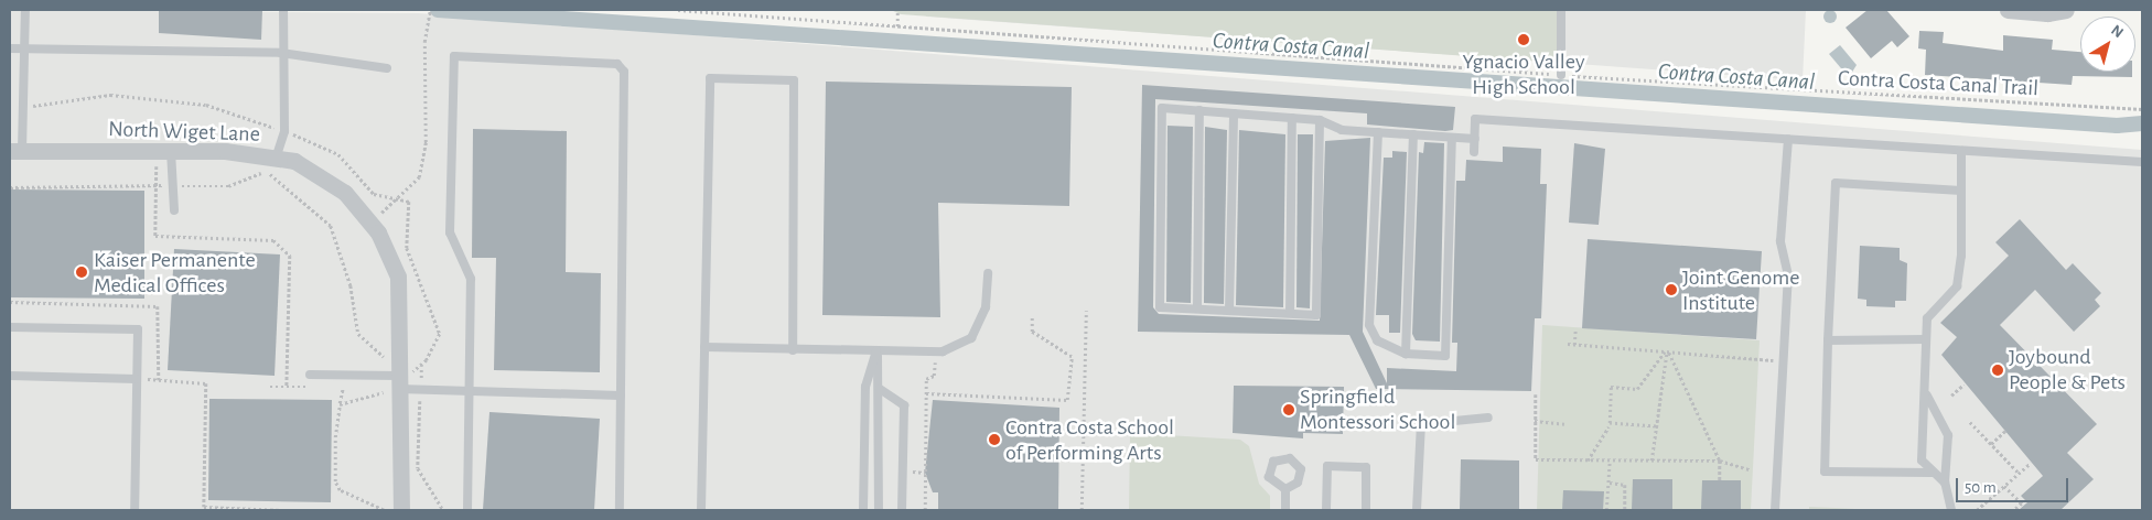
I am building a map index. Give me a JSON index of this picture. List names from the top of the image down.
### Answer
{
  "streets": {
    "street": ["North Wiget Lane"],
    "path": ["Contra Costa Canal Trail"]
  },
  "water": ["Contra Costa Canal"],
  "places": [
    "Ygnacio Valley High School",
    "Kaiser Permanente Medical Offices",
    "Joint Genome Institute",
    "Joybound People & Pets",
    "Springfield Montessori School",
    "Contra Costa School of Performing Arts"
  ],
  "scale_bar": "50 m",
  "north": "top right"
}
